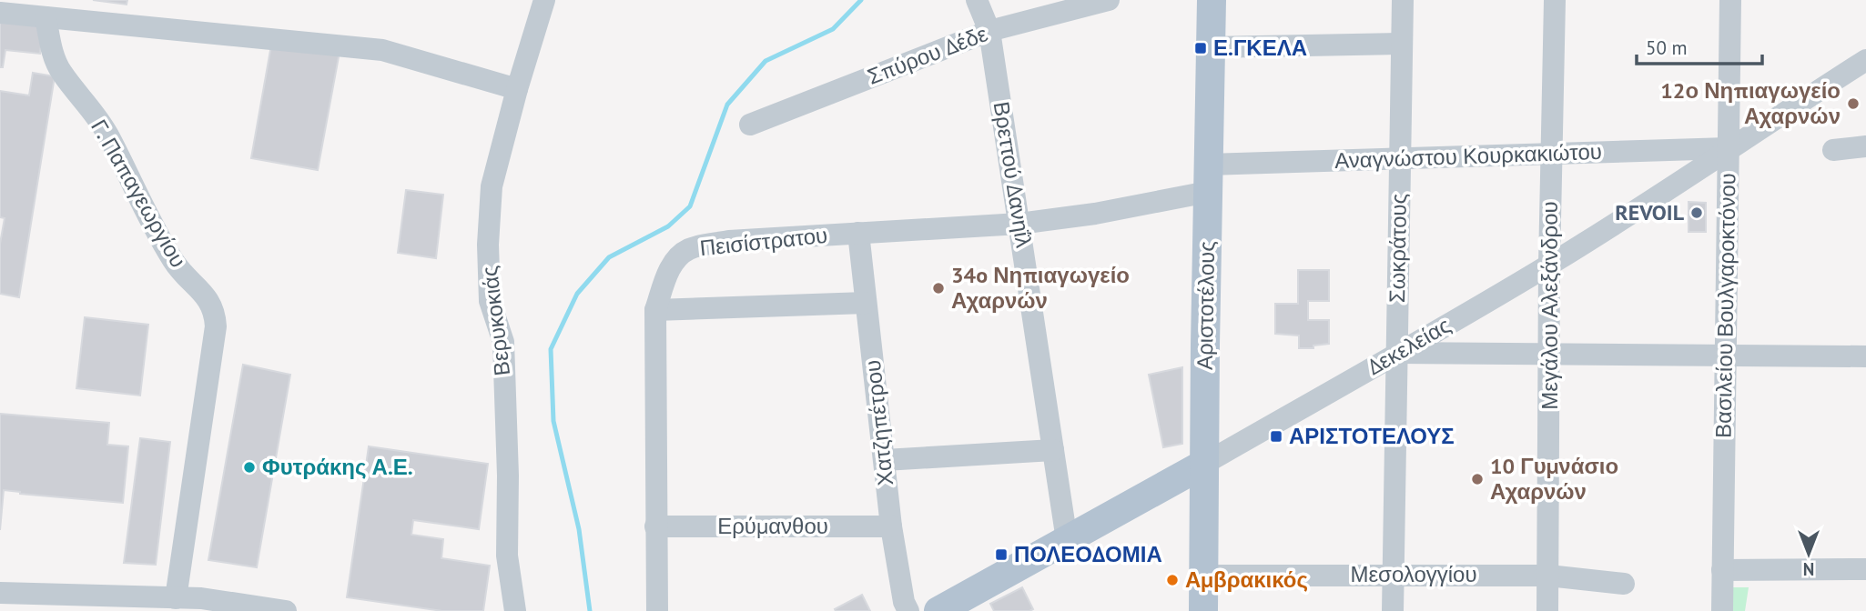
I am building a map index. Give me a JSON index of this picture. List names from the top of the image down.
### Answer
{
  "streets": {
    "main road": ["Αριστοτέλους", "Δεκελείας"],
    "street": [
      "Σπύρου Δέδε",
      "Αναγνώστου Κουρκακιώτου",
      "Βρεττού Δανηΐλ",
      "Γ. Παπαγεωργίου",
      "Πεισίστρατου",
      "Σωκράτους",
      "Μεγάλου Αλεξάνδρου",
      "Βασιλείου Βουλγαροκτόνου",
      "Βερυκοκιάς",
      "Χατζηπέτρου",
      "Ερύμανθου",
      "Μεσολογγίου"
    ]
  },
  "crossings": [
    ["Σπύρου Δέδε", "Βρεττού Δανηΐλ"],
    ["Αναγνώστου Κουρκακιώτου", "Πεισίστρατου"],
    ["Αναγνώστου Κουρκακιώτου", "Σωκράτους"],
    ["Αναγνώστου Κουρκακιώτου", "Αριστοτέλους"],
    ["Αναγνώστου Κουρκακιώτου", "Μεγάλου Αλεξάνδρου"],
    ["Αναγνώστου Κουρκακιώτου", "Βασιλείου Βουλγαροκτόνου"],
    ["Αναγνώστου Κουρκακιώτου", "Δεκελείας"],
    ["Βρεττού Δανηΐλ", "Πεισίστρατου"],
    ["Βρεττού Δανηΐλ", "Δεκελείας"],
    ["Πεισίστρατου", "Αριστοτέλους"],
    ["Πεισίστρατου", "Χατζηπέτρου"],
    ["Πεισίστρατου", "Ερύμανθου"],
    ["Σωκράτους", "Δεκελείας"],
    ["Σωκράτους", "Μεσολογγίου"],
    ["Αριστοτέλους", "Δεκελείας"],
    ["Αριστοτέλους", "Μεσολογγίου"],
    ["Μεγάλου Αλεξάνδρου", "Δεκελείας"],
    ["Μεγάλου Αλεξάνδρου", "Μεσολογγίου"],
    ["Βασιλείου Βουλγαροκτόνου", "Δεκελείας"],
    ["Χατζηπέτρου", "Ερύμανθου"]
  ],
  "places": {
    "transit": ["Ε.ΓΚΕΛΑ", "ΑΡΙΣΤΟΤΕΛΟΥΣ", "ΠΟΛΕΟΔΟΜΙΑ"],
    "other": [
      "12ο Νηπιαγωγείο Αχαρνών",
      "REVOIL",
      "34o Νηπιαγωγείο Αχαρνών",
      "Φυτράκης Α.Ε.",
      "10 Γυμνάσιο Αχαρνών",
      "Αμβρακικός"
    ]
  },
  "scale_bar": "50 m",
  "north": "bottom"
}
